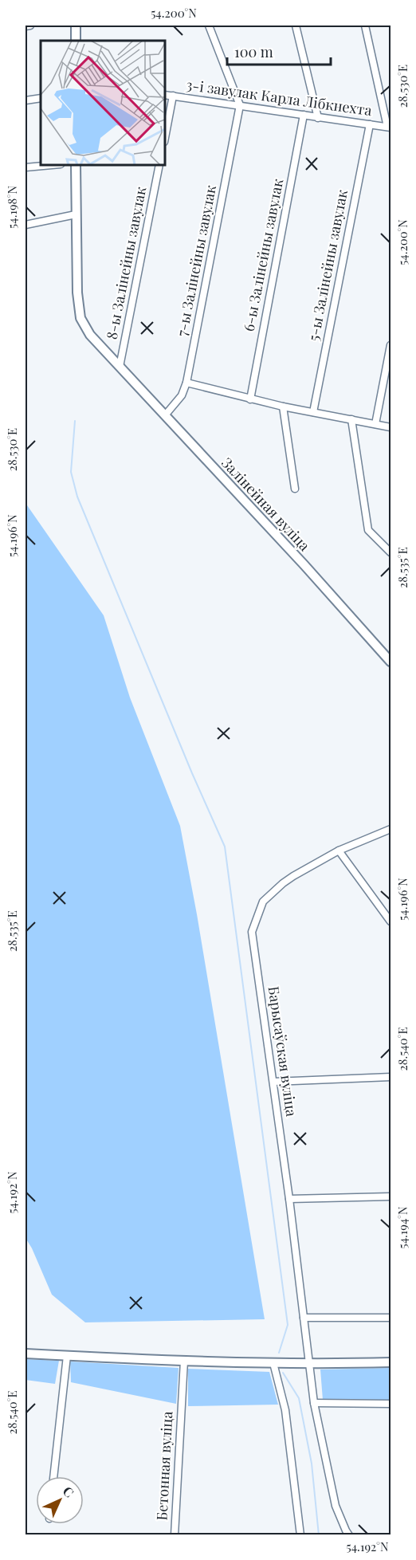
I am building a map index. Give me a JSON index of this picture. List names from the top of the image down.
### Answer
{
  "streets": {
    "street": [
      "3-і завулак Карла Лібкнехта",
      "6-ы Залінейны завулак",
      "7-ы Залінейны завулак",
      "8-ы Залінейны завулак",
      "5-ы Залінейны завулак",
      "Залінейная вуліца",
      "Барысаўская вуліца",
      "Бетонная вуліца"
    ]
  },
  "crossings": [
    ["3-і завулак Карла Лібкнехта", "6-ы Залінейны завулак"],
    ["3-і завулак Карла Лібкнехта", "7-ы Залінейны завулак"],
    ["3-і завулак Карла Лібкнехта", "5-ы Залінейны завулак"],
    ["7-ы Залінейны завулак", "Залінейная вуліца"],
    ["8-ы Залінейны завулак", "Залінейная вуліца"]
  ],
  "scale_bar": "100 m",
  "north": "top right",
  "coordinates": [
    "54.200°N",
    "28.530°E",
    "54.198°N",
    "54.196°N",
    "28.535°E",
    "28.540°E",
    "54.192°N",
    "54.194°N"
  ]
}
